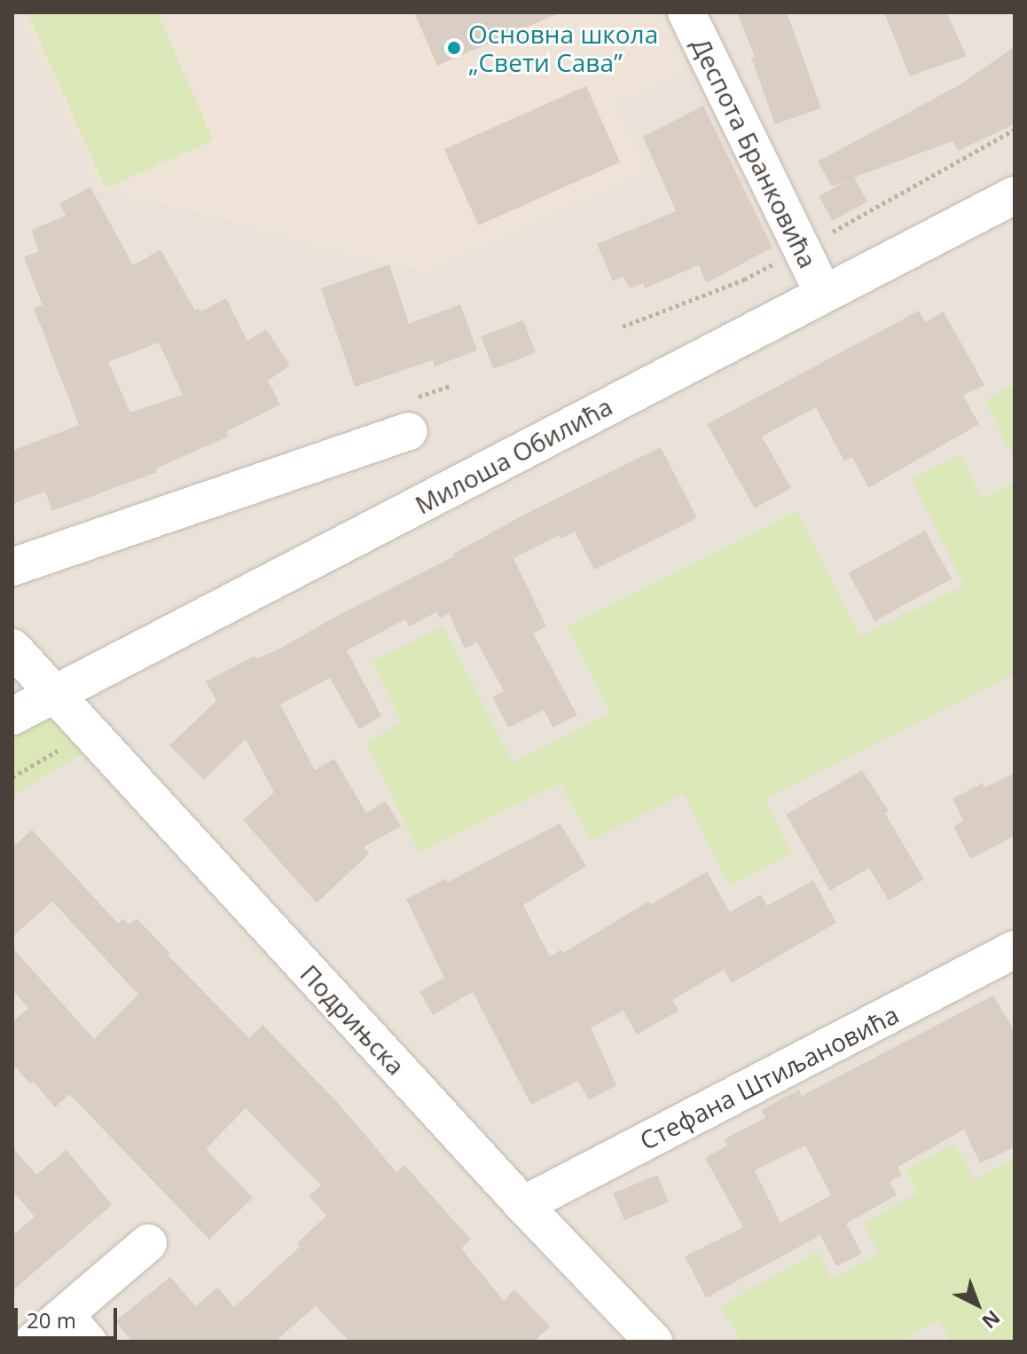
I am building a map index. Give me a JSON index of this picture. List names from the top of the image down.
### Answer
{
  "streets": {
    "street": [
      "Деспота Бранковића",
      "Милоша Обилића",
      "Подрињска",
      "Стефана Штиљановића"
    ]
  },
  "crossings": [
    ["Деспота Бранковића", "Милоша Обилића"],
    ["Милоша Обилића", "Подрињска"],
    ["Подрињска", "Стефана Штиљановића"]
  ],
  "places": ["Основна школа „Свети Сава”"],
  "scale_bar": "20 m",
  "north": "bottom right"
}
